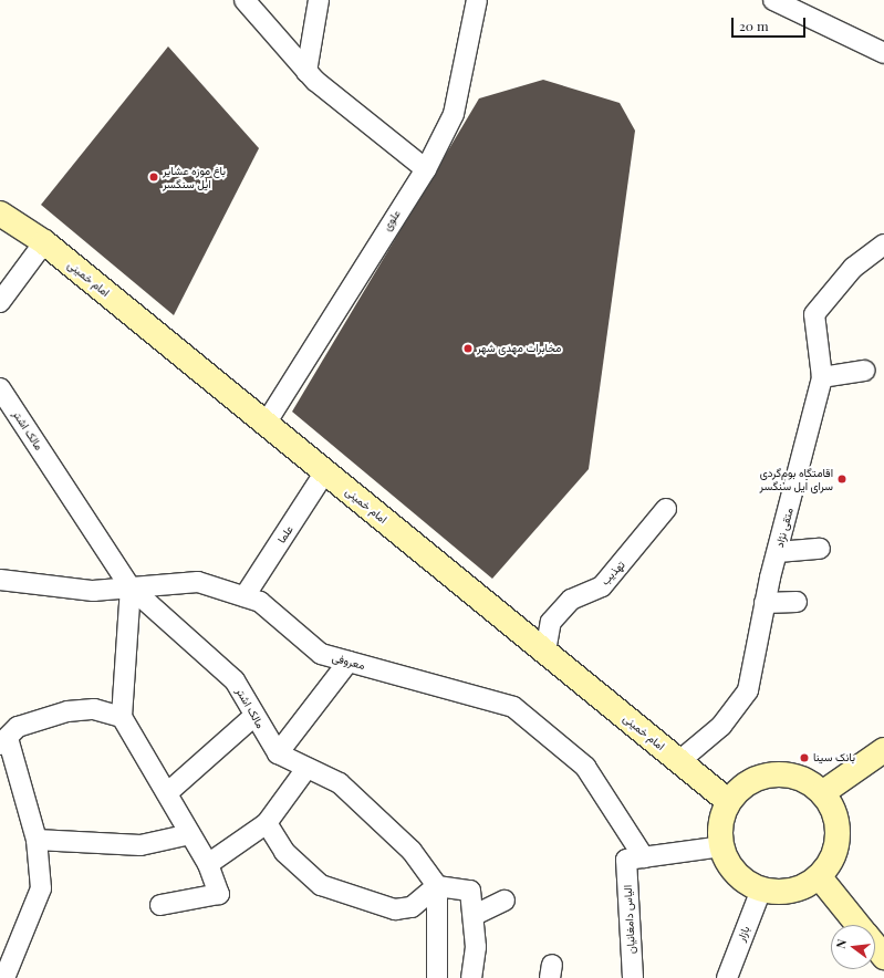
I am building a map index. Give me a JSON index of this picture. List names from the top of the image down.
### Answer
{
  "streets": {
    "street": [
      "علوی",
      "امام خمینی",
      "مالک اشتر",
      "متقی نژاد",
      "علما",
      "تهذیب",
      "معروفی",
      "الیاس دامغانیان",
      "بازار"
    ]
  },
  "crossings": [
    ["علوی", "امام خمینی"],
    ["امام خمینی", "متقی نژاد"],
    ["امام خمینی", "علما"],
    ["امام خمینی", "تهذیب"],
    ["امام خمینی", "بازار"],
    ["مالک اشتر", "معروفی"],
    ["علما", "معروفی"],
    ["معروفی", "الیاس دامغانیان"]
  ],
  "places": [
    "باغ موزه عشایر ایل سنگسر",
    "مخابرات مهدی شهر",
    "اقامتگاه بوم‌گردی سرای ایل سنگسر",
    "بانک سینا"
  ],
  "scale_bar": "20 m",
  "north": "left"
}
